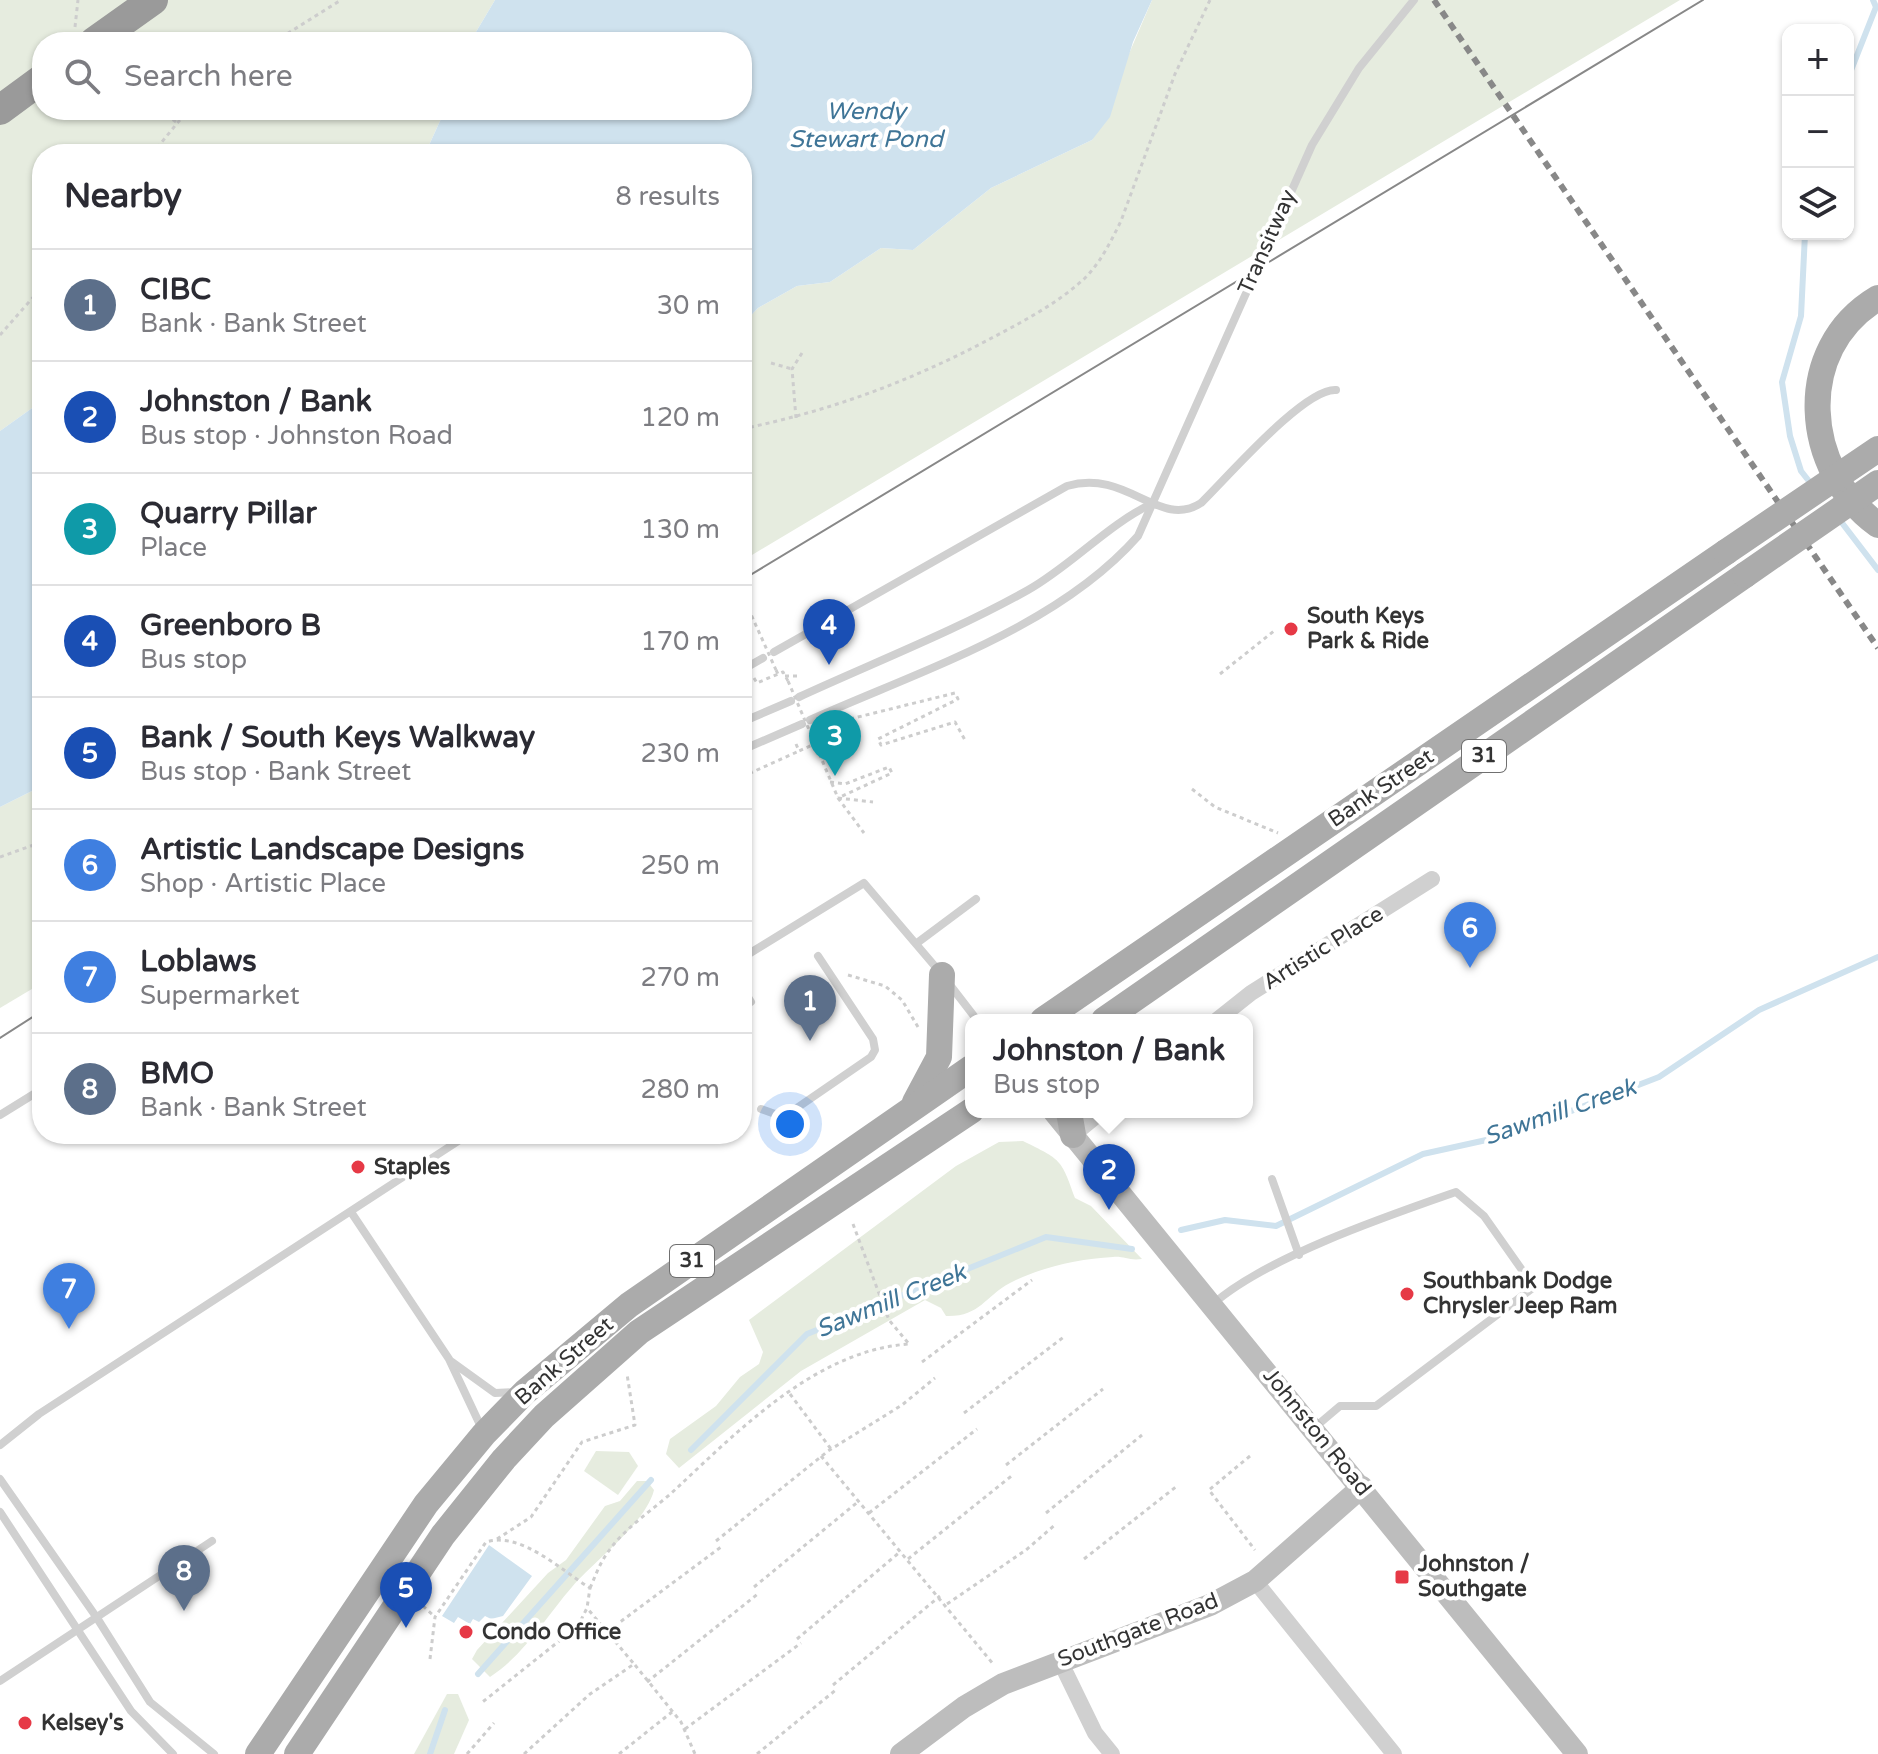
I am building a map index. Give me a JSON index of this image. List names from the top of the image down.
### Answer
{
  "streets": {
    "main road": ["31", "Bank Street"],
    "street": ["Artistic Place", "Johnston Road", "Southgate Road"],
    "lane": ["Transitway"]
  },
  "crossings": [
    ["Johnston Road", "Southgate Road"]
  ],
  "water": ["Wendy Stewart Pond", "Sawmill Creek"],
  "places": {
    "other": [
      "South Keys Park & Ride",
      "Staples",
      "Southbank Dodge Chrysler Jeep Ram",
      "Condo Office",
      "Kelsey's"
    ],
    "transit": ["Johnston / Southgate"]
  },
  "page": {
    "map_buttons": ["+", "−"],
    "search": "Search here",
    "heading": ["Nearby", "8 results"],
    "list": [
      {
        "mark": "1",
        "name": "CIBC",
        "note": "Bank · Bank Street",
        "value": "30 m"
      },
      {
        "mark": "2",
        "name": "Johnston / Bank",
        "note": "Bus stop · Johnston Road",
        "value": "120 m"
      },
      {
        "mark": "3",
        "name": "Quarry Pillar",
        "note": "Place",
        "value": "130 m"
      },
      {
        "mark": "4",
        "name": "Greenboro B",
        "note": "Bus stop",
        "value": "170 m"
      },
      {
        "mark": "5",
        "name": "Bank / South Keys Walkway",
        "note": "Bus stop · Bank Street",
        "value": "230 m"
      },
      {
        "mark": "6",
        "name": "Artistic Landscape Designs",
        "note": "Shop · Artistic Place",
        "value": "250 m"
      },
      {
        "mark": "7",
        "name": "Loblaws",
        "note": "Supermarket",
        "value": "270 m"
      },
      {
        "mark": "8",
        "name": "BMO",
        "note": "Bank · Bank Street",
        "value": "280 m"
      }
    ],
    "pins": [
      "4",
      "3",
      "6",
      "1",
      "2",
      "7",
      "8",
      "5"
    ],
    "popup": ["Johnston / Bank", "Bus stop"]
  }
}
